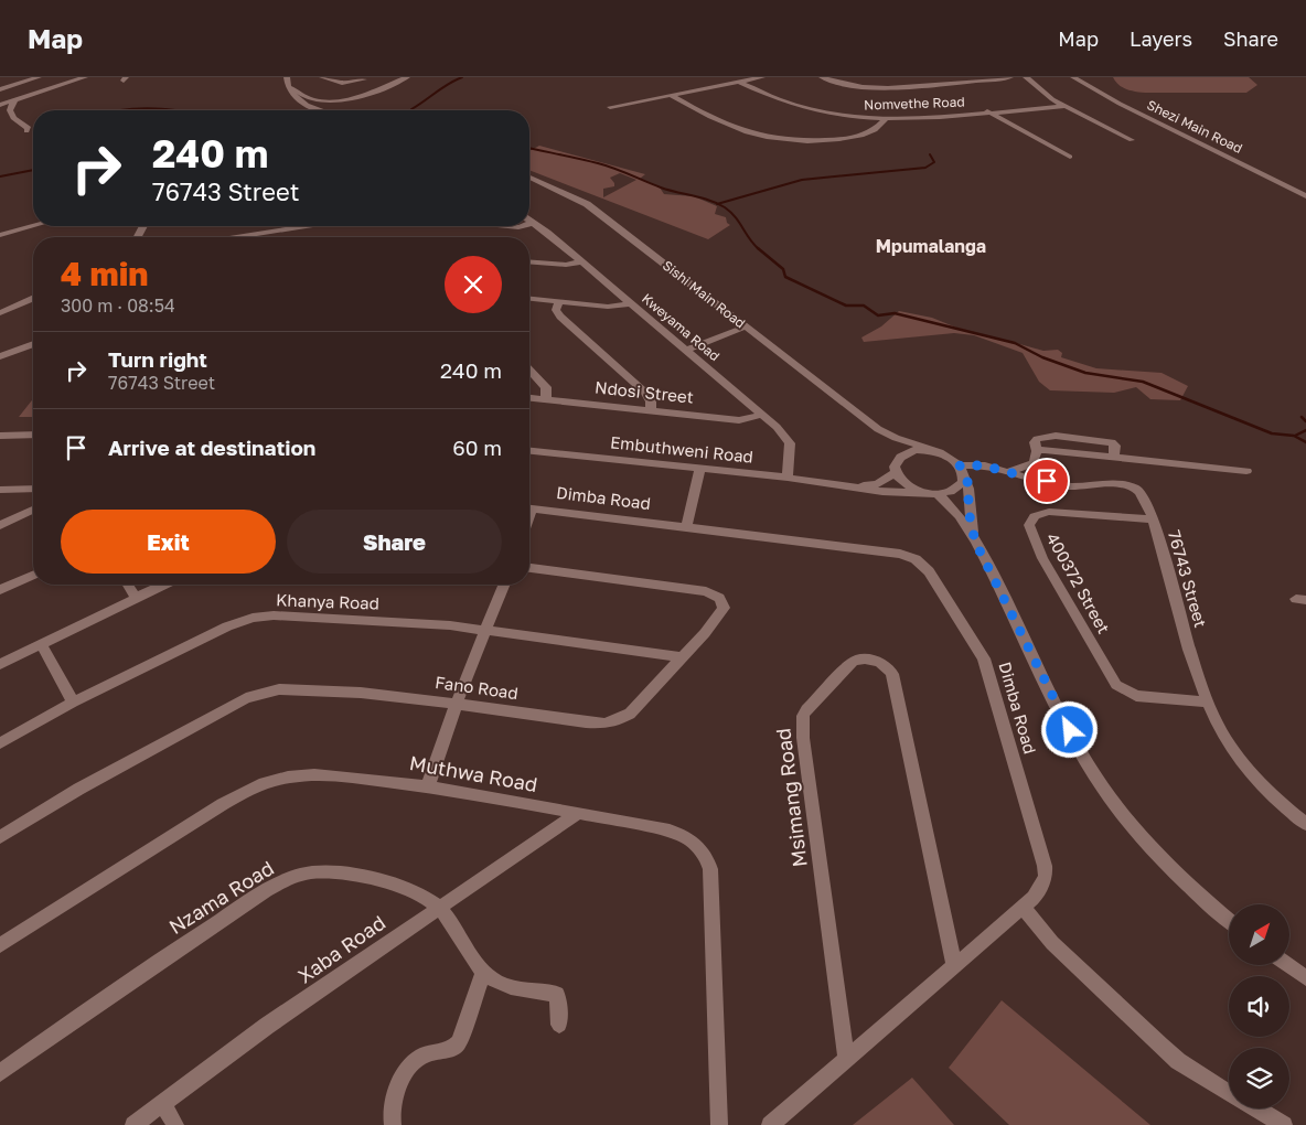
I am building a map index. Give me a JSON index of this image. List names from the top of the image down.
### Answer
{
  "streets": {
    "street": [
      "Nomvethe Road",
      "Shezi Main Road",
      "Sishi Main Road",
      "Kweyama Road",
      "Ndosi Street",
      "Embuthweni Road",
      "Dimba Road",
      "76743 Street",
      "400372 Street",
      "Khanya Road",
      "Fano Road",
      "Muthwa Road",
      "Msimang Road",
      "Nzama Road",
      "Xaba Road"
    ]
  },
  "crossings": [
    ["Sishi Main Road", "Embuthweni Road"],
    ["Sishi Main Road", "76743 Street"],
    ["Kweyama Road", "Ndosi Street"],
    ["Kweyama Road", "Embuthweni Road"],
    ["Embuthweni Road", "76743 Street"],
    ["Dimba Road", "Msimang Road"],
    ["76743 Street", "400372 Street"],
    ["Khanya Road", "Fano Road"],
    ["Muthwa Road", "Xaba Road"],
    ["Nzama Road", "Xaba Road"]
  ],
  "districts": ["Mpumalanga"],
  "north": "top right",
  "page": {
    "header": "Map",
    "nav": ["Map", "Layers", "Share"],
    "turn": ["240 m", "76743 Street"],
    "heading": ["4 min", "300 m · 08:54"],
    "list": [
      {
        "name": "Turn right",
        "note": "76743 Street",
        "value": "240 m"
      },
      {
        "name": "Arrive at destination",
        "value": "60 m"
      }
    ],
    "buttons": ["Exit", "Share"]
  }
}
